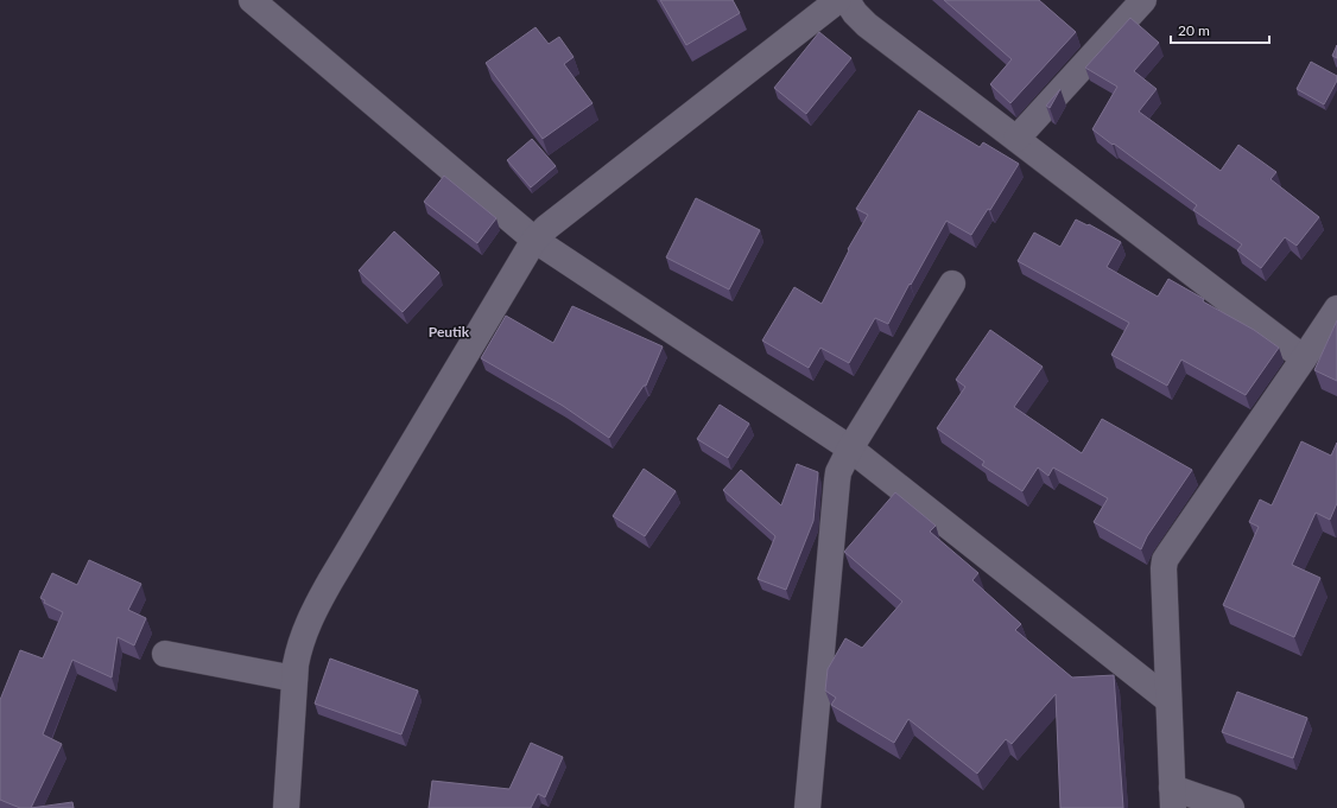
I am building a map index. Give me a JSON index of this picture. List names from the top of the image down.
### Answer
{
  "districts": ["Peutik"],
  "scale_bar": "20 m"
}
